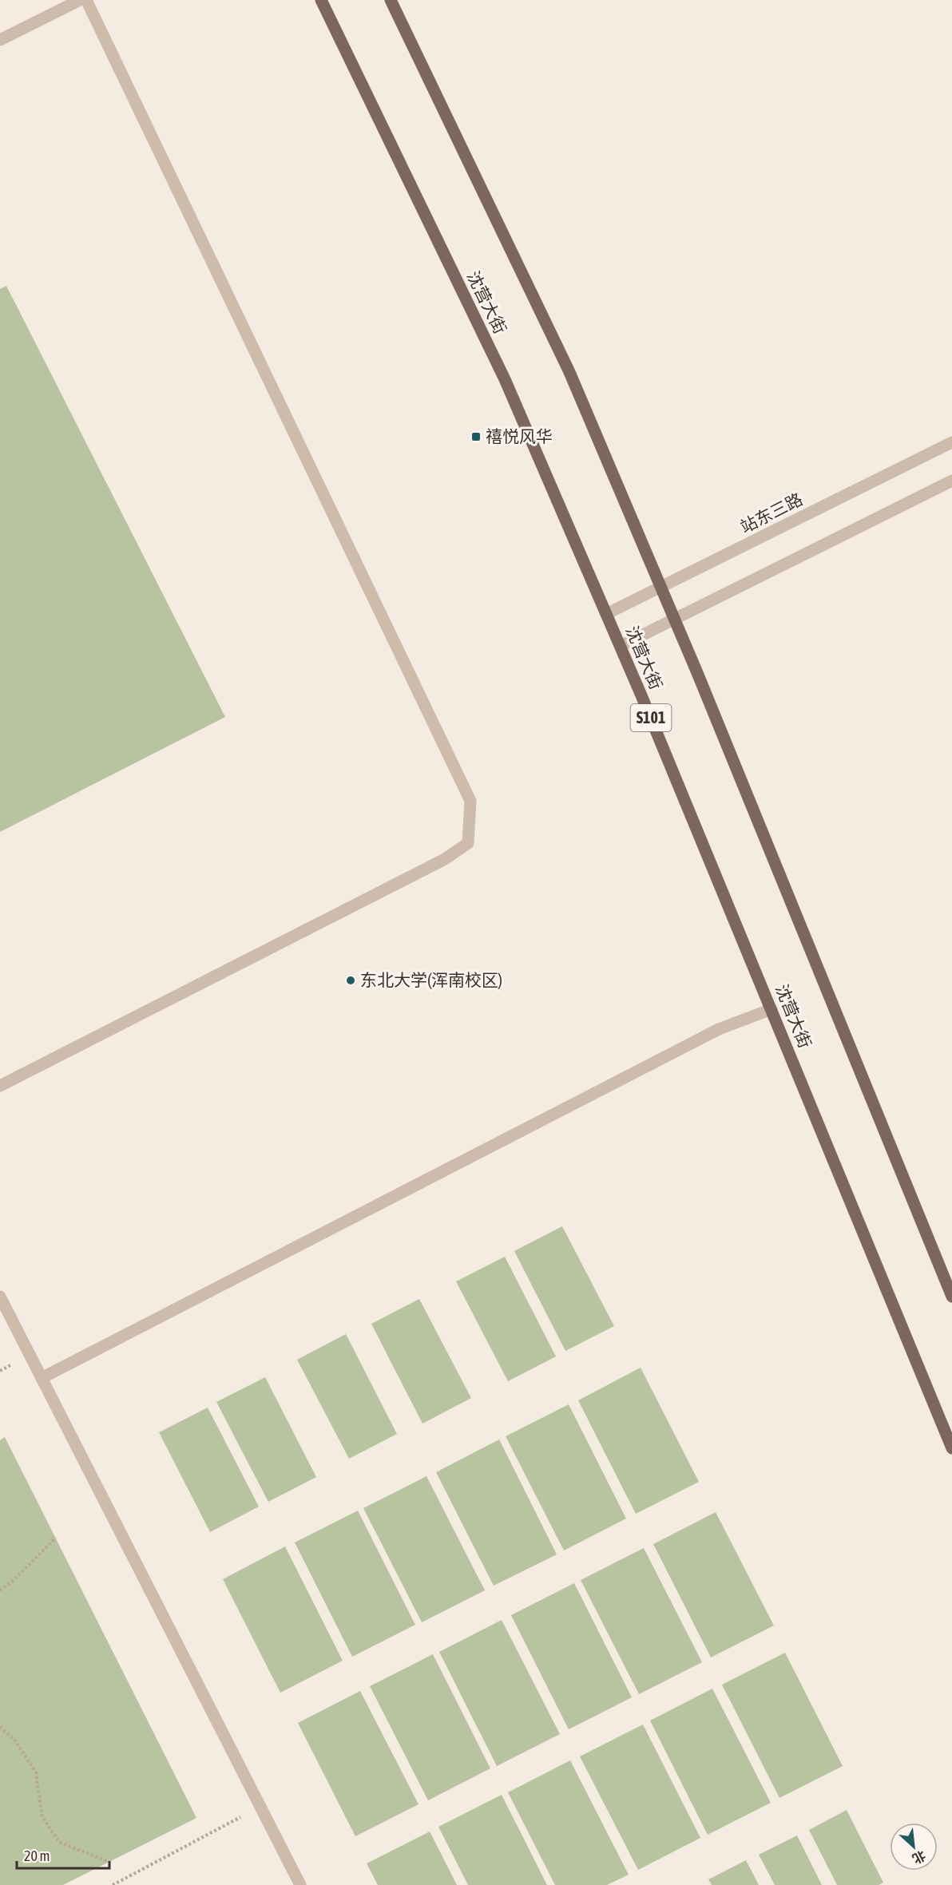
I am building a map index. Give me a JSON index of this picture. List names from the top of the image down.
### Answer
{
  "streets": {
    "main road": ["沈营大街", "S101"],
    "street": ["站东三路"]
  },
  "crossings": [
    ["沈营大街", "站东三路"]
  ],
  "places": {
    "transit": ["禧悦风华"],
    "other": ["东北大学(浑南校区)"]
  },
  "scale_bar": "20 m",
  "north": "bottom right"
}
